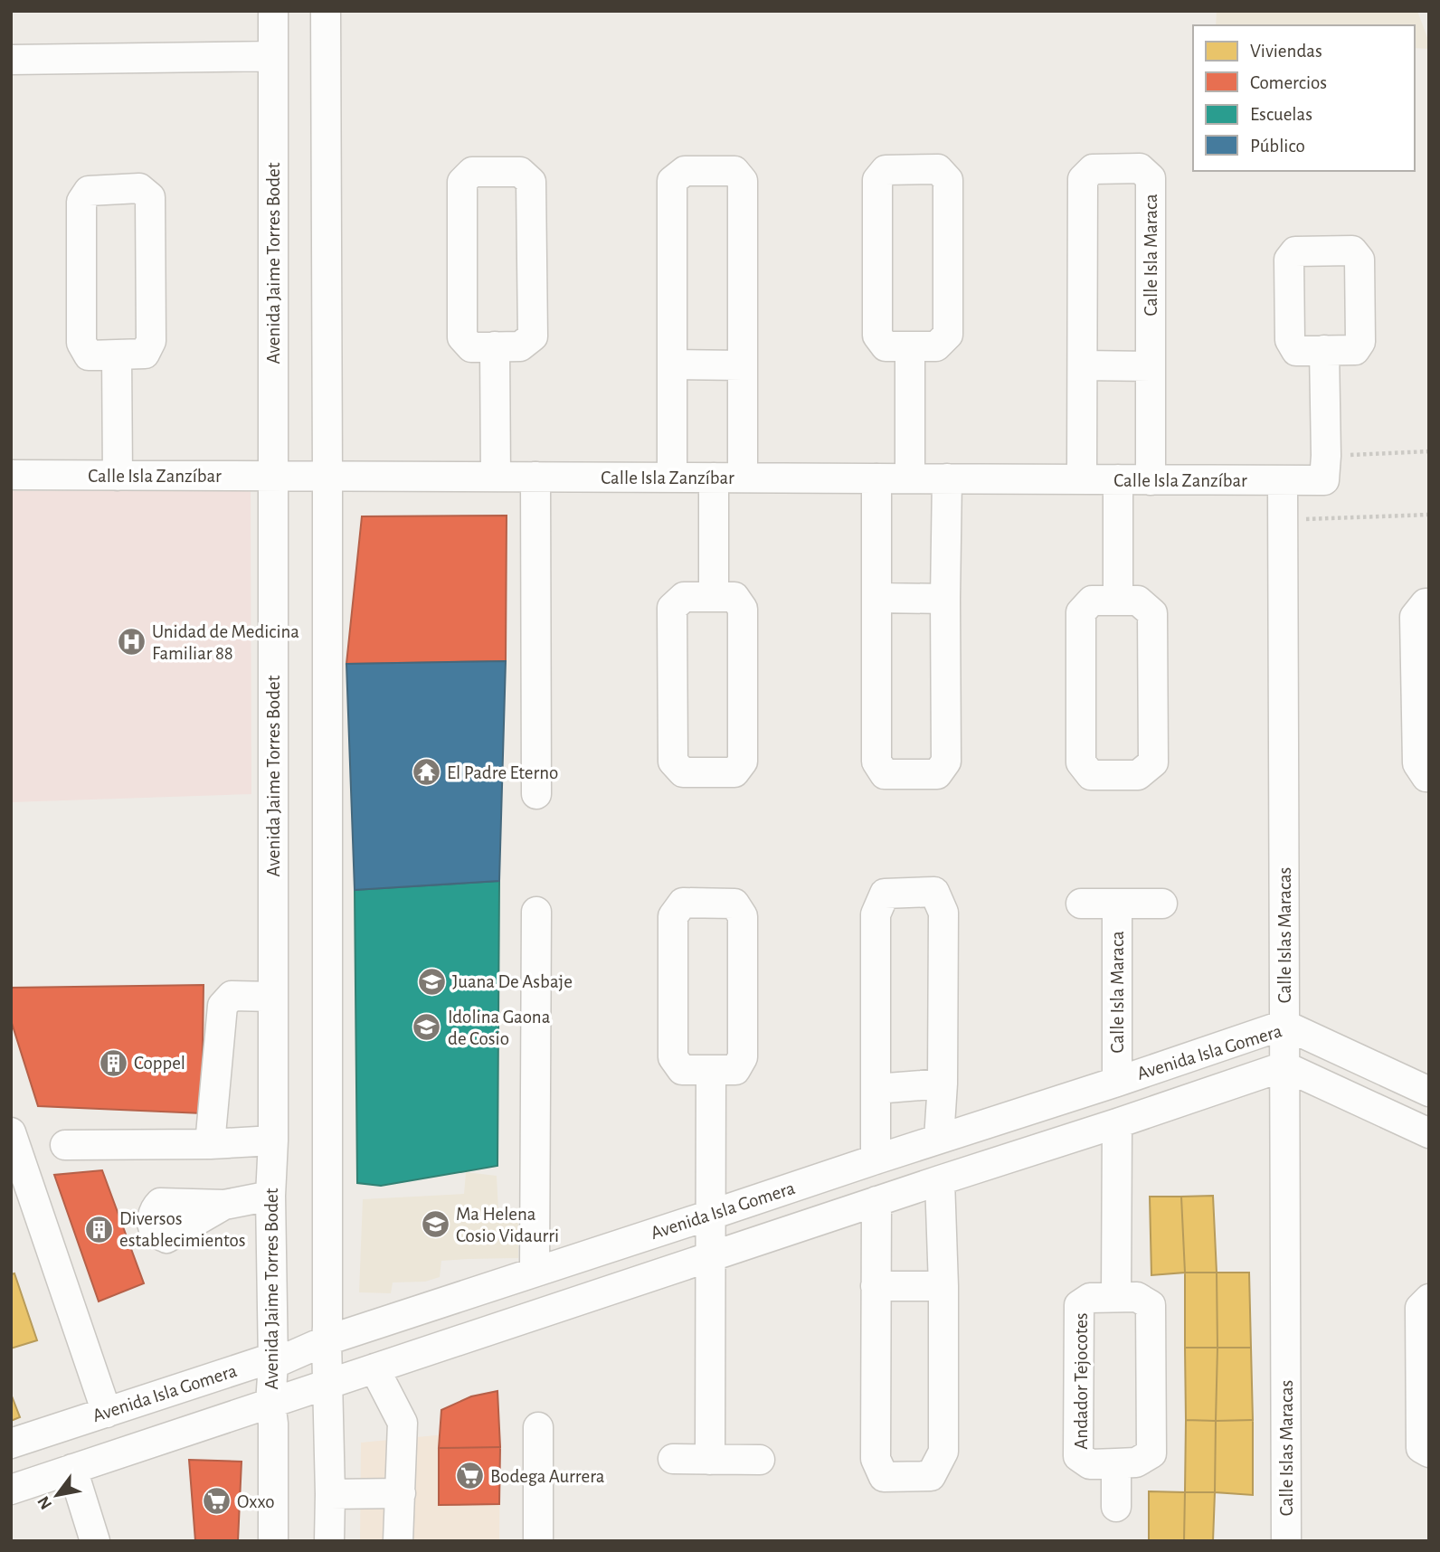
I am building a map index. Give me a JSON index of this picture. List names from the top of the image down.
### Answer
{
  "streets": {
    "street": [
      "Calle Isla Maraca",
      "Avenida Jaime Torres Bodet",
      "Calle Isla Zanzíbar",
      "Calle Islas Maracas",
      "Avenida Isla Gomera",
      "Andador Tejocotes"
    ]
  },
  "crossings": [
    ["Calle Isla Maraca", "Calle Isla Zanzíbar"],
    ["Calle Isla Maraca", "Avenida Isla Gomera"],
    ["Avenida Jaime Torres Bodet", "Calle Isla Zanzíbar"],
    ["Avenida Jaime Torres Bodet", "Avenida Isla Gomera"],
    ["Calle Isla Zanzíbar", "Calle Islas Maracas"],
    ["Calle Islas Maracas", "Avenida Isla Gomera"]
  ],
  "places": {
    "hospital": ["Unidad de Medicina Familiar 88"],
    "temple": ["El Padre Eterno"],
    "school or university": ["Juana De Asbaje", "Idolina Gaona de Cosio", "Ma Helena Cosio Vidaurri"],
    "building": ["Coppel", "Diversos establecimientos"],
    "supermarket": ["Bodega Aurrera", "Oxxo"]
  },
  "legend": [
    "Viviendas",
    "Comercios",
    "Escuelas",
    "Público"
  ],
  "north": "bottom left"
}
